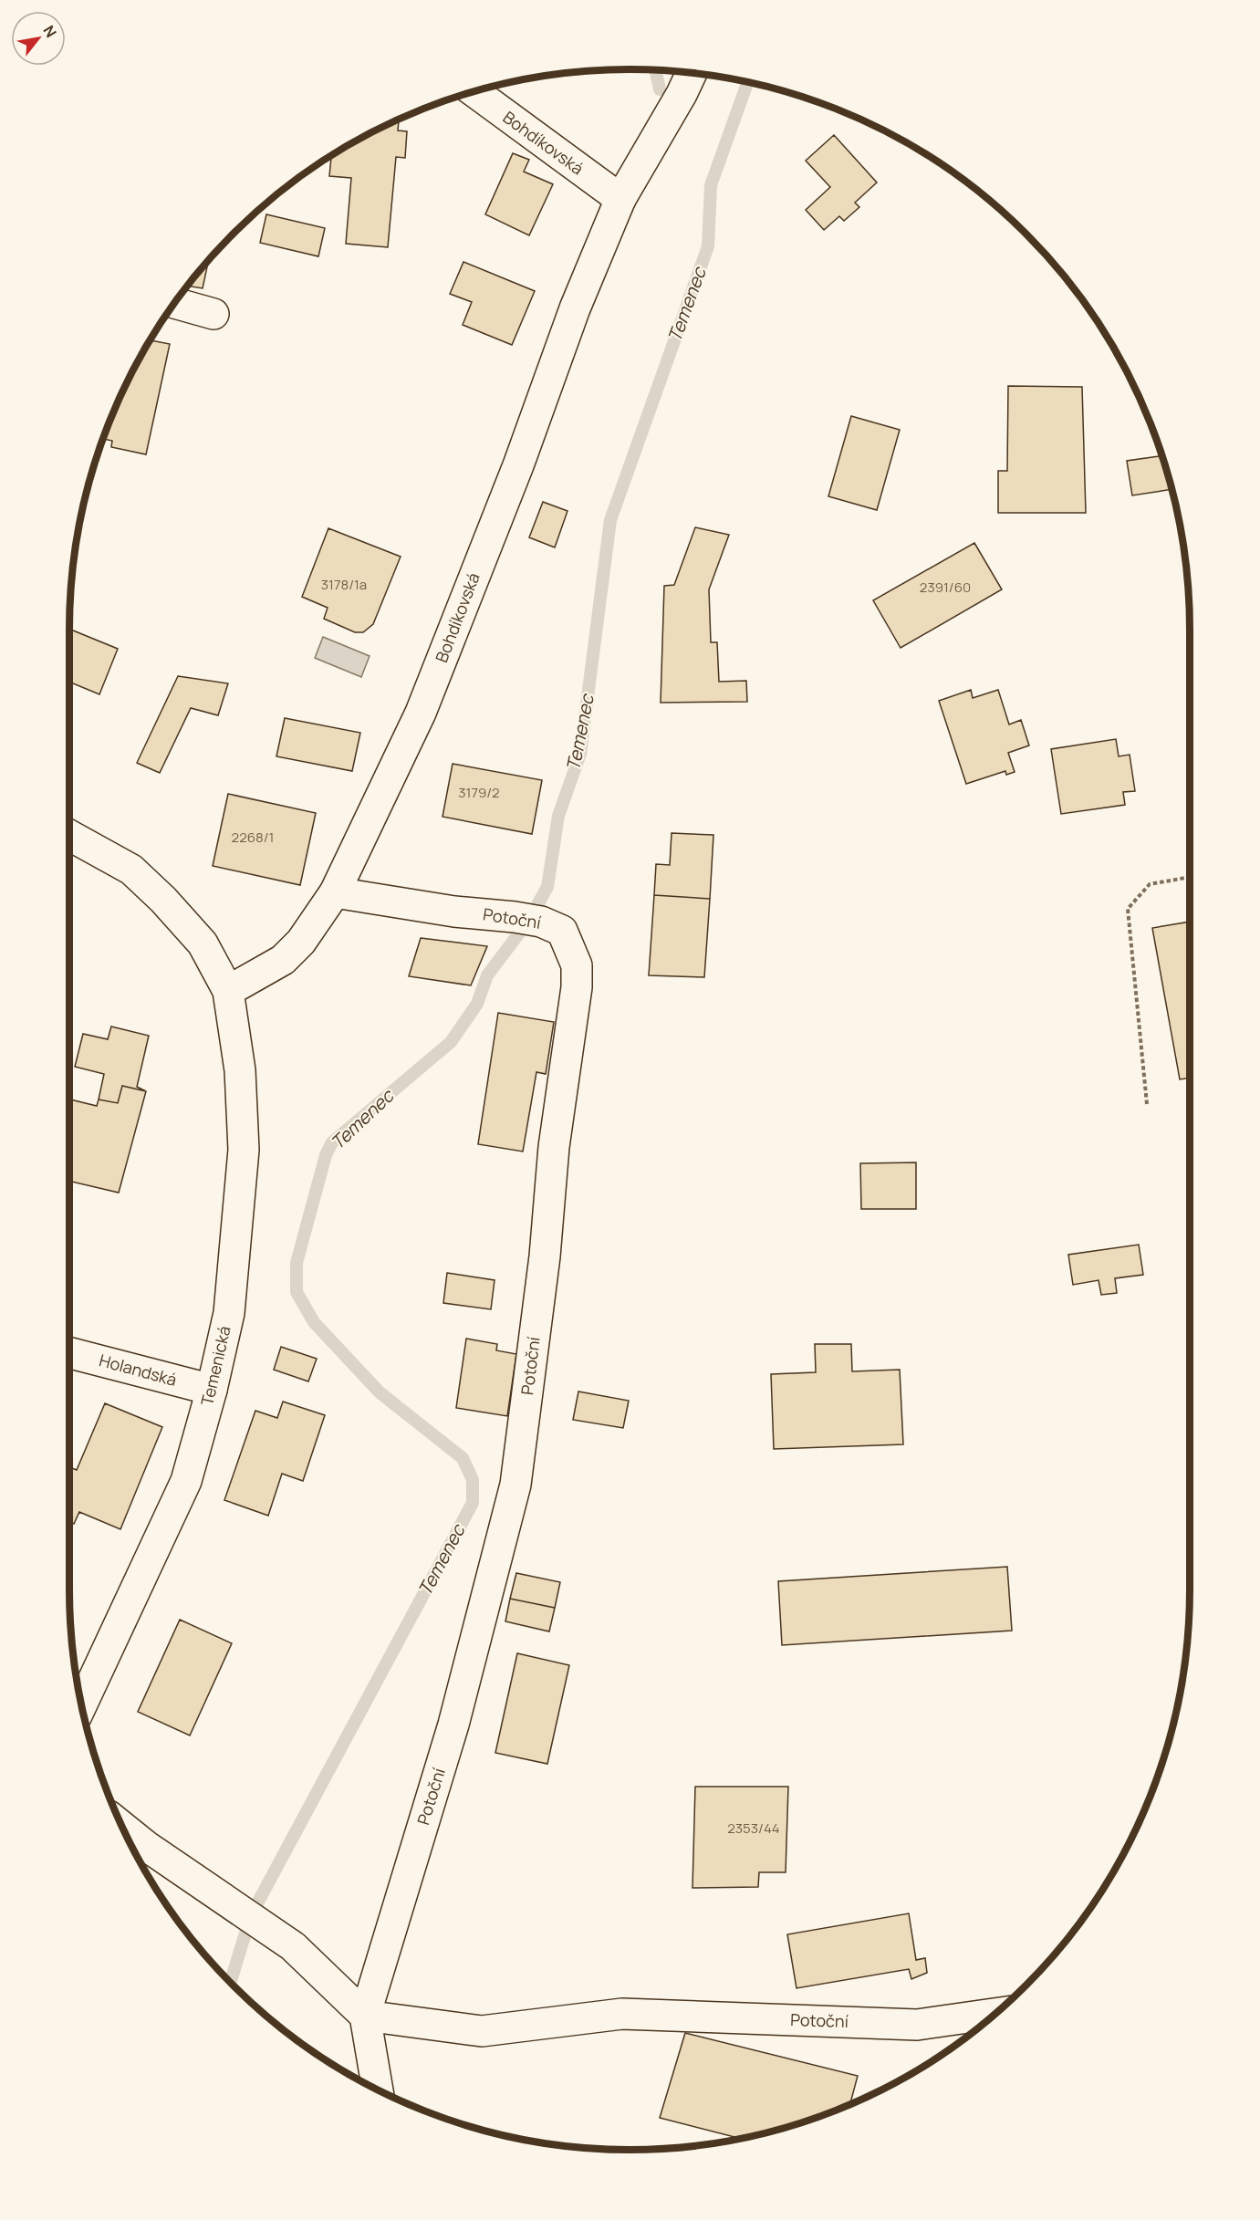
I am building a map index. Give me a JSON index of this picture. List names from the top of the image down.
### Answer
{
  "streets": {
    "street": [
      "Bohdíkovská",
      "Potoční",
      "Temenická",
      "Holandská"
    ]
  },
  "crossings": [
    ["Bohdíkovská", "Potoční"],
    ["Bohdíkovská", "Temenická"],
    ["Temenická", "Holandská"]
  ],
  "water": ["Temenec"],
  "house_numbers": [
    "3178/1a",
    "2391/60",
    "3179/2",
    "2268/1",
    "2353/44"
  ],
  "north": "top right"
}
